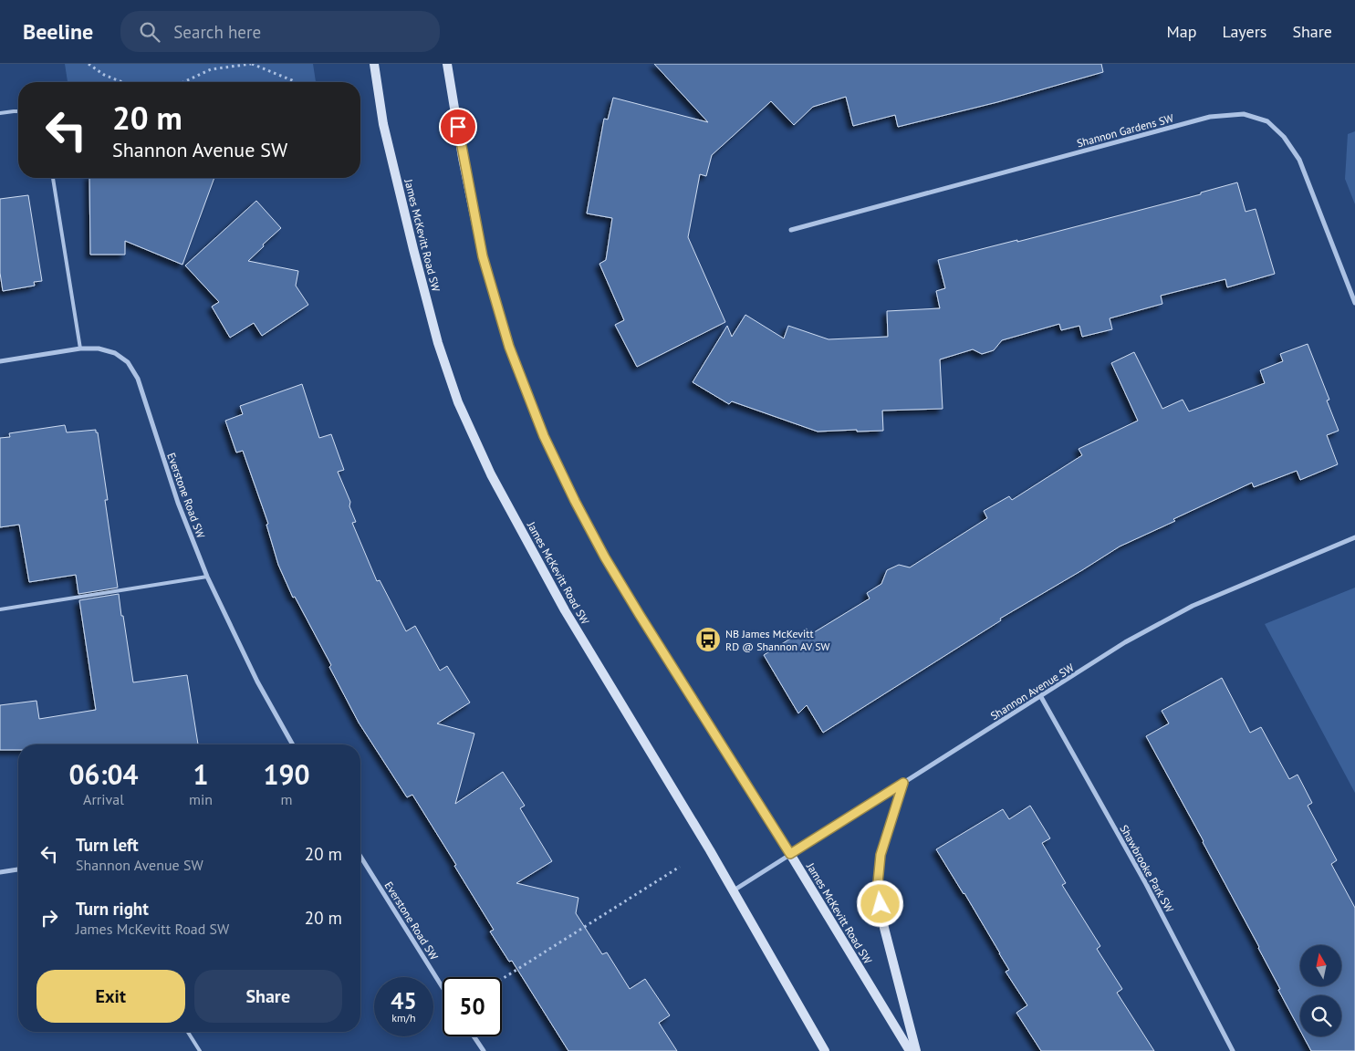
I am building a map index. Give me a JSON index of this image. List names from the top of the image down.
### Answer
{
  "streets": {
    "main road": ["James McKevitt Road SW"],
    "street": [
      "Shannon Gardens SW",
      "Everstone Road SW",
      "Shannon Avenue SW",
      "Shawbrooke Park SW"
    ]
  },
  "crossings": [
    ["James McKevitt Road SW", "Shannon Avenue SW"],
    ["Shannon Avenue SW", "Shawbrooke Park SW"]
  ],
  "places": {
    "bus stop": ["NB James McKevitt RD @ Shannon AV SW"]
  },
  "north": "top",
  "page": {
    "header": "Beeline",
    "search": "Search here",
    "nav": ["Map", "Layers", "Share"],
    "turn": ["20 m", "Shannon Avenue SW"],
    "eta": [
      "06:04",
      "Arrival",
      "1",
      "min",
      "190",
      "m"
    ],
    "list": [
      {
        "name": "Turn left",
        "note": "Shannon Avenue SW",
        "value": "20 m"
      },
      {
        "name": "Turn right",
        "note": "James McKevitt Road SW",
        "value": "20 m"
      }
    ],
    "buttons": ["Exit", "Share"],
    "speed": "45 km/h",
    "limit": "50"
  }
}
